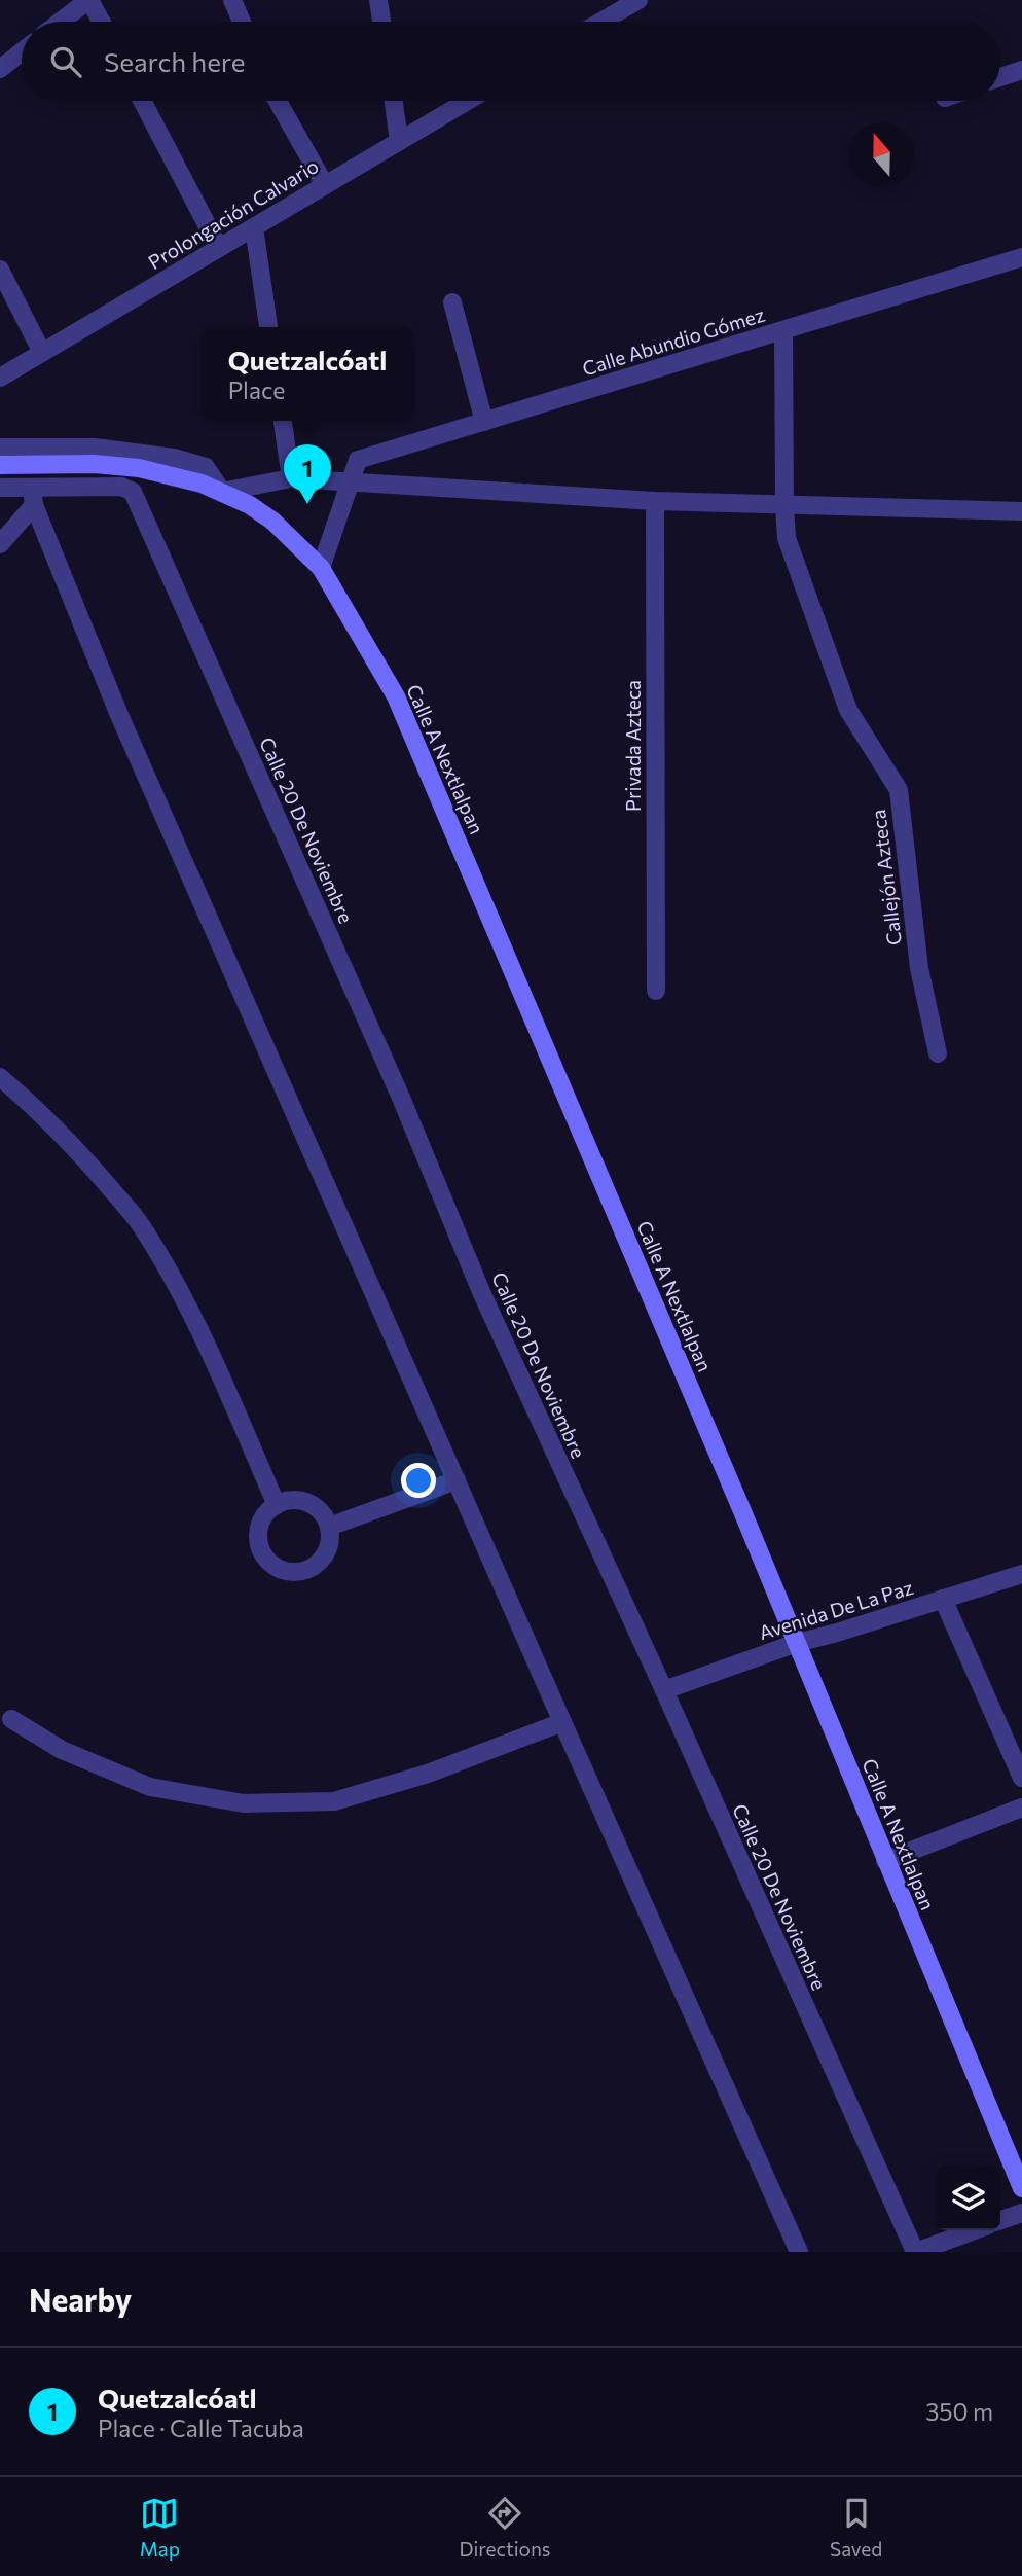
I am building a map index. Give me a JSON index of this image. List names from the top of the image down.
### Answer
{
  "streets": {
    "main road": ["Calle A Nextlalpan"],
    "street": [
      "Prolongación Calvario",
      "Calle Abundio Gómez",
      "Privada Azteca",
      "Calle 20 De Noviembre",
      "Callejón Azteca",
      "Avenida De La Paz"
    ]
  },
  "crossings": [
    ["Calle Abundio Gómez", "Callejón Azteca"],
    ["Calle A Nextlalpan", "Avenida De La Paz"],
    ["Calle 20 De Noviembre", "Avenida De La Paz"]
  ],
  "north": "top",
  "page": {
    "search": "Search here",
    "popup": ["Quetzalcóatl", "Place"],
    "pins": "1",
    "heading": "Nearby",
    "list": [
      {
        "mark": "1",
        "name": "Quetzalcóatl",
        "note": "Place · Calle Tacuba",
        "value": "350 m"
      }
    ],
    "nav": ["Map", "Directions", "Saved"]
  }
}
